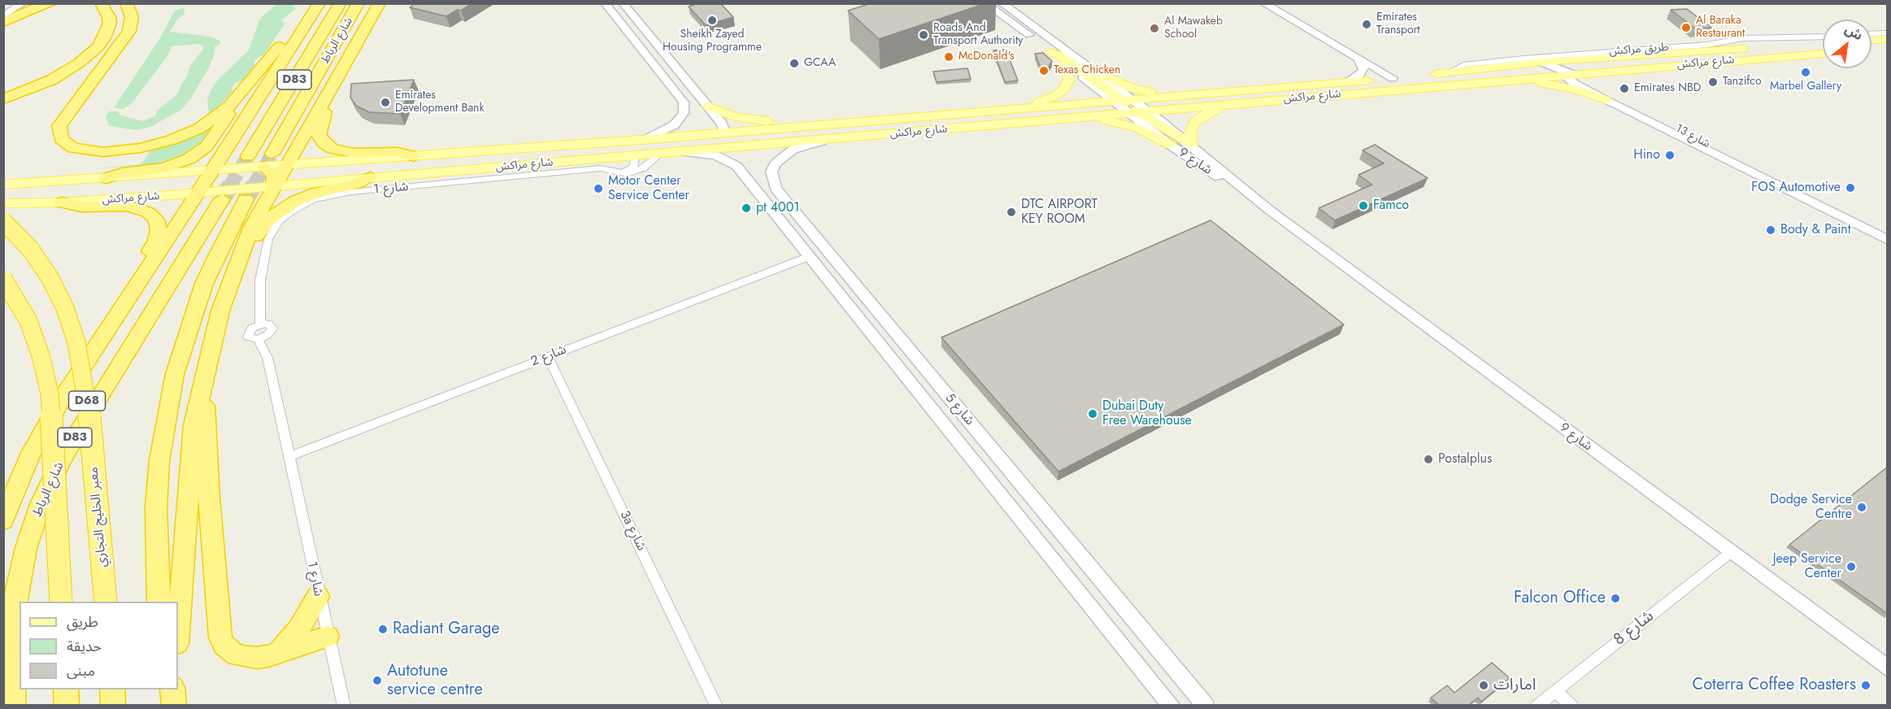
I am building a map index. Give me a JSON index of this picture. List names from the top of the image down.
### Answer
{
  "streets": {
    "highway": [
      "شارع الرباط",
      "D83",
      "D68",
      "معبر الخليج التجاري"
    ],
    "main road": ["شارع مراكش"],
    "street": [
      "طريق مراكش",
      "شارع 13",
      "شارع 9",
      "شارع 1",
      "شارع 2",
      "شارع 5",
      "3a شارع",
      "شارع 8"
    ]
  },
  "crossings": [
    ["طريق مراكش", "شارع مراكش"],
    ["شارع مراكش", "شارع 13"],
    ["شارع مراكش", "شارع 9"],
    ["شارع مراكش", "شارع 1"],
    ["شارع مراكش", "شارع 5"],
    ["شارع مراكش", "معبر الخليج التجاري"],
    ["شارع 9", "شارع 8"],
    ["شارع 1", "شارع 2"],
    ["شارع 1", "شارع 5"],
    ["شارع 2", "شارع 5"],
    ["شارع 2", "3a شارع"]
  ],
  "places": [
    "Sheikh Zayed Housing Programme",
    "Emirates Transport",
    "Al Baraka Restaurant",
    "Al Mawakeb School",
    "Roads And Transport Authority",
    "McDonald's",
    "GCAA",
    "Texas Chicken",
    "Marbel Gallery",
    "Tanzifco",
    "Emirates NBD",
    "Emirates Development Bank",
    "Hino",
    "FOS Automotive",
    "Motor Center Service Center",
    "Famco",
    "pt 4001",
    "DTC AIRPORT KEY ROOM",
    "Body & Paint",
    "Dubai Duty Free Warehouse",
    "Postalplus",
    "Dodge Service Centre",
    "Jeep Service Center",
    "Falcon Office",
    "Radiant Garage",
    "Autotune service centre",
    "امارات",
    "Coterra Coffee Roasters"
  ],
  "legend": ["طريق", "حديقة", "مبنى"],
  "north": "top right"
}
